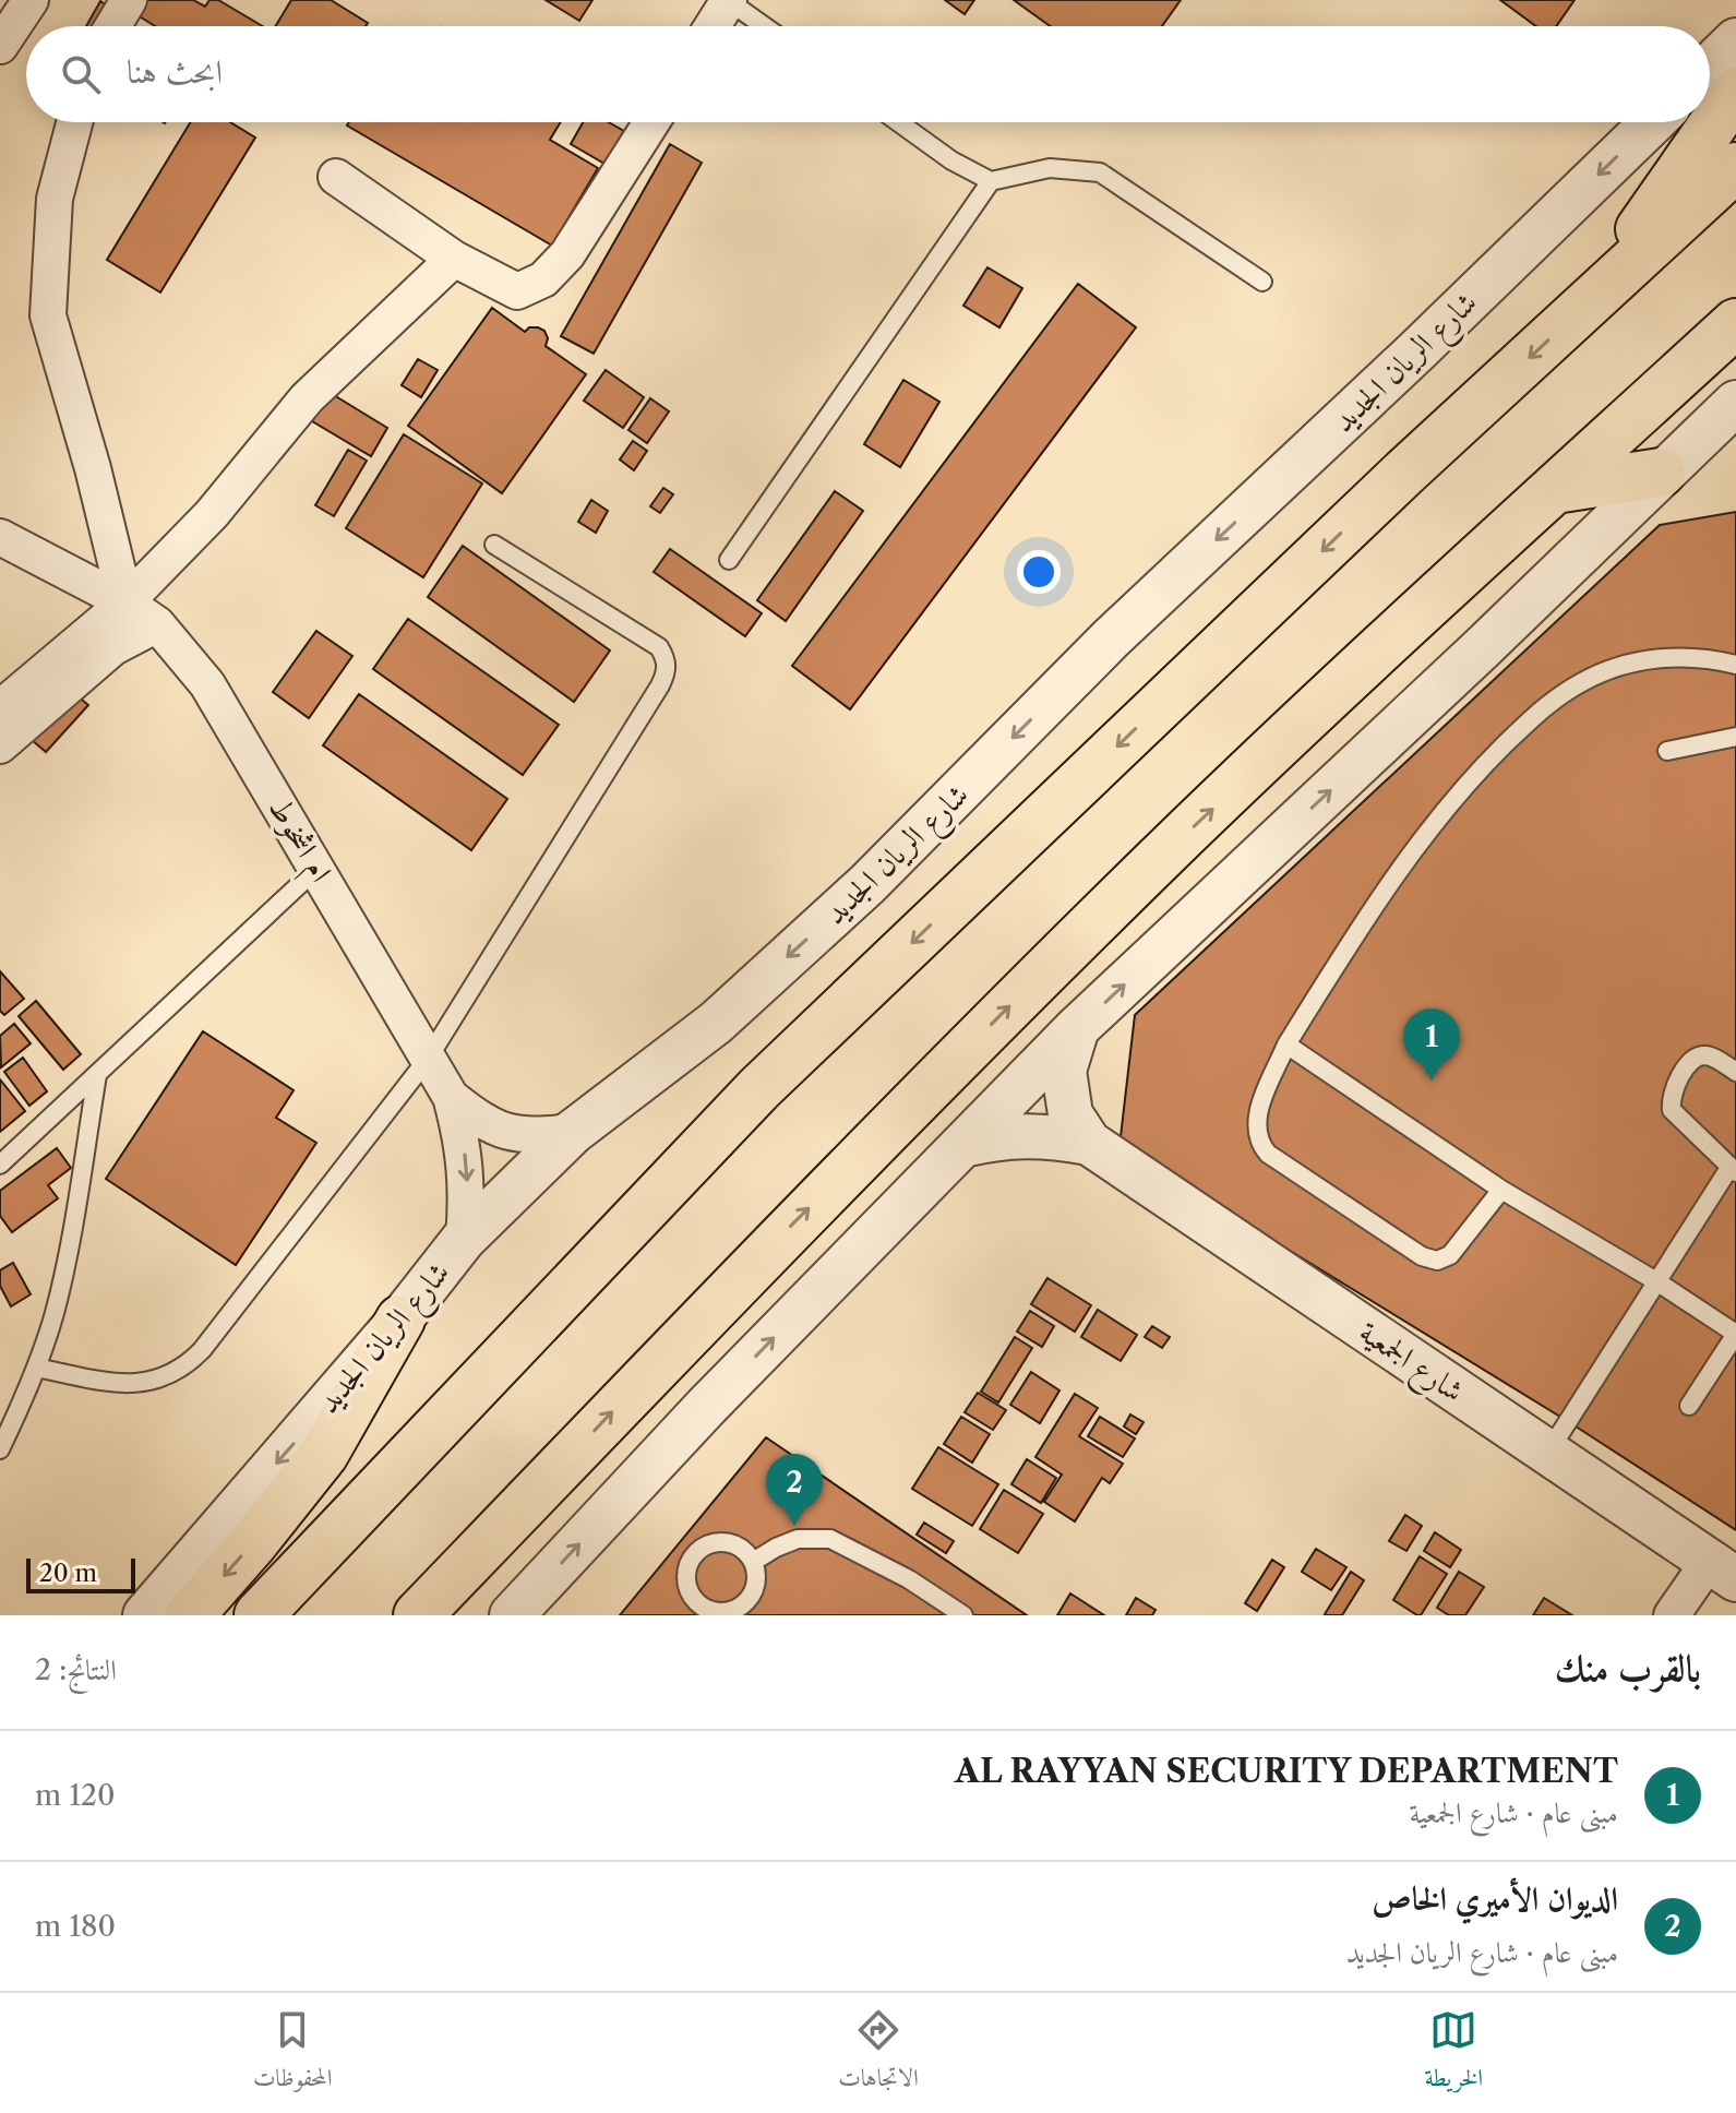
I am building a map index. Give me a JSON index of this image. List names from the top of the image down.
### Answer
{
  "streets": {
    "street": ["شارع الريان الجديد", "ام اشخوط", "شارع الجمعية"]
  },
  "crossings": [
    ["شارع الريان الجديد", "ام اشخوط"]
  ],
  "scale_bar": "20 m",
  "page": {
    "search": "ابحث هنا",
    "pins": ["1", "2"],
    "scale": "20 m",
    "heading": ["بالقرب منك", "النتائج: 2"],
    "list": [
      {
        "mark": "1",
        "name": "AL RAYYAN SECURITY DEPARTMENT",
        "note": "مبنى عام · شارع الجمعية",
        "value": "120 m"
      },
      {
        "mark": "2",
        "name": "الديوان الأميري الخاص",
        "note": "مبنى عام · شارع الريان الجديد",
        "value": "180 m"
      }
    ],
    "nav": ["الخريطة", "الاتجاهات", "المحفوظات"]
  }
}
